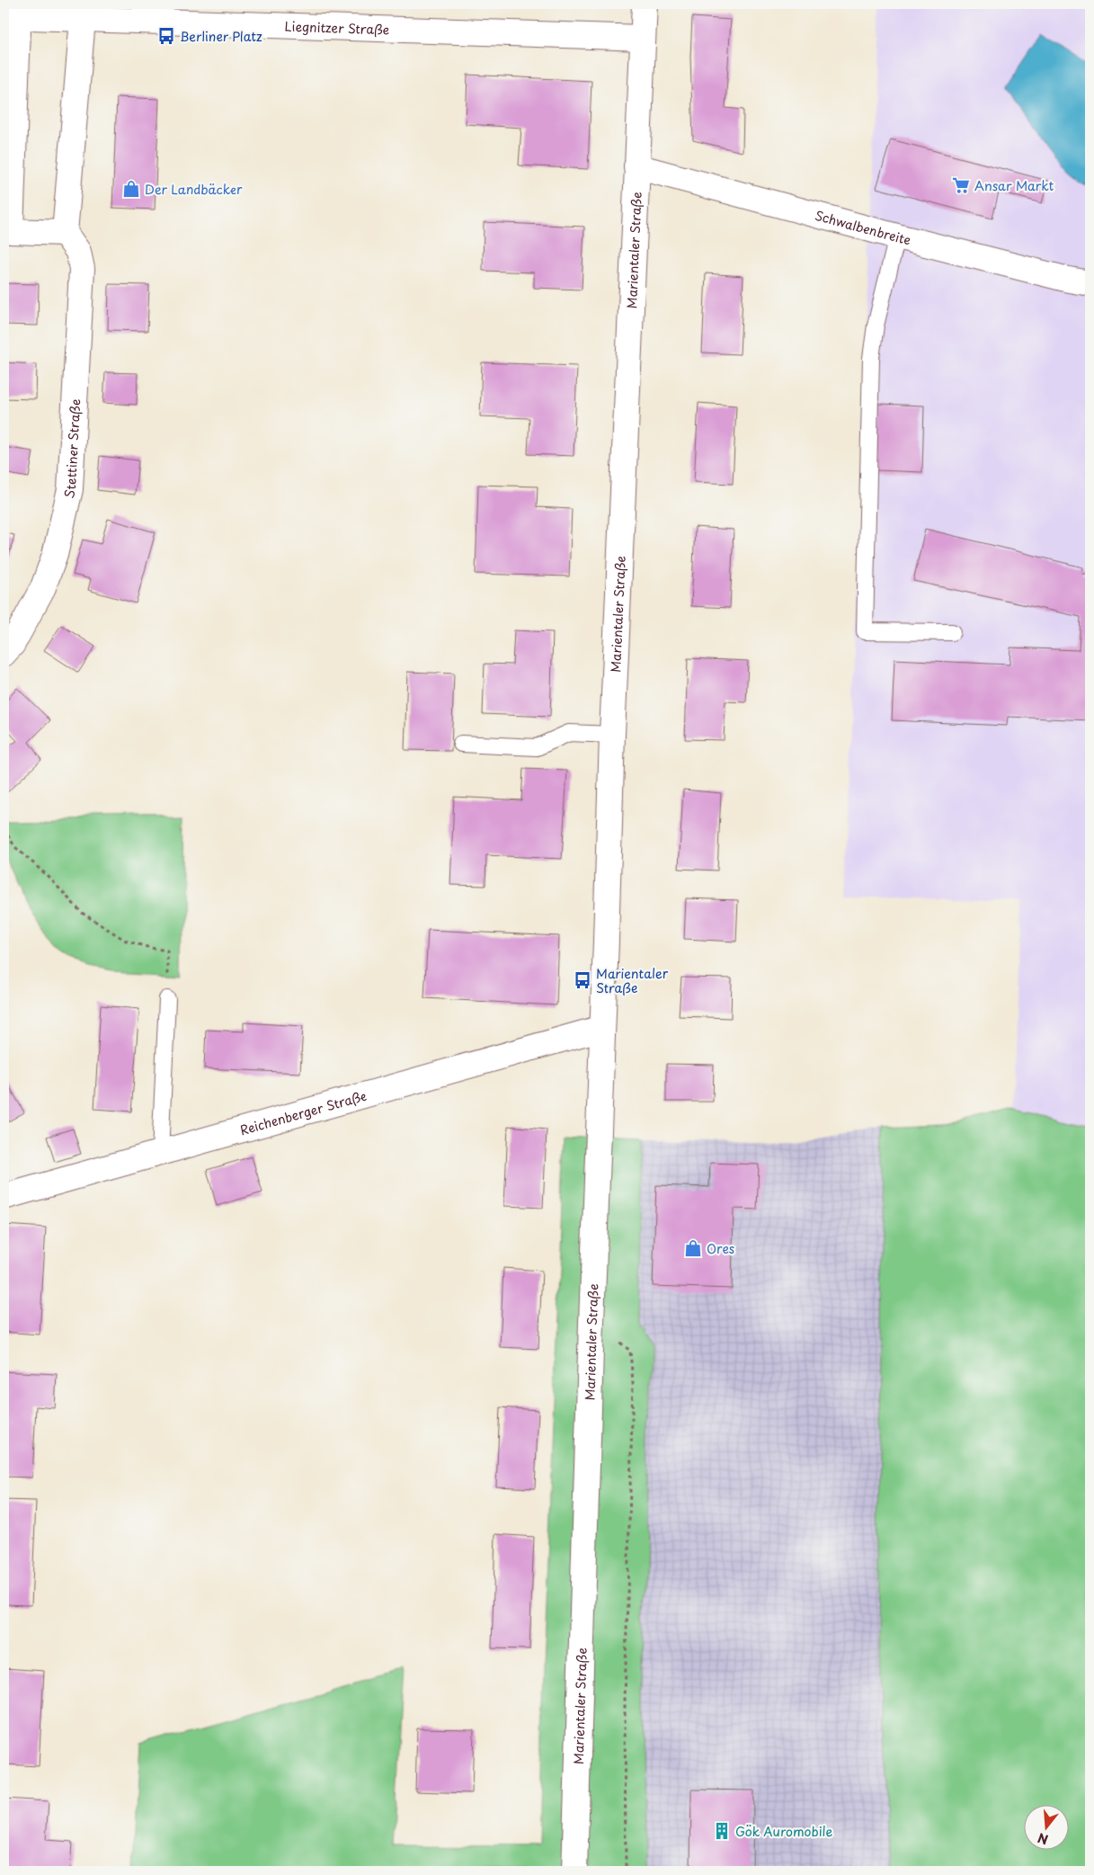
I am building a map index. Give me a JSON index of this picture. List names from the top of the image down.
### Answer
{
  "streets": {
    "street": [
      "Liegnitzer Straße",
      "Schwalbenbreite",
      "Marientaler Straße",
      "Stettiner Straße",
      "Reichenberger Straße"
    ]
  },
  "crossings": [
    ["Liegnitzer Straße", "Marientaler Straße"],
    ["Schwalbenbreite", "Marientaler Straße"],
    ["Marientaler Straße", "Reichenberger Straße"]
  ],
  "places": {
    "bus stop": ["Berliner Platz", "Marientaler Straße"],
    "supermarket": ["Ansar Markt"],
    "shop": ["Der Landbäcker", "Ores"],
    "building": ["Gök Auromobile"]
  },
  "north": "bottom"
}
